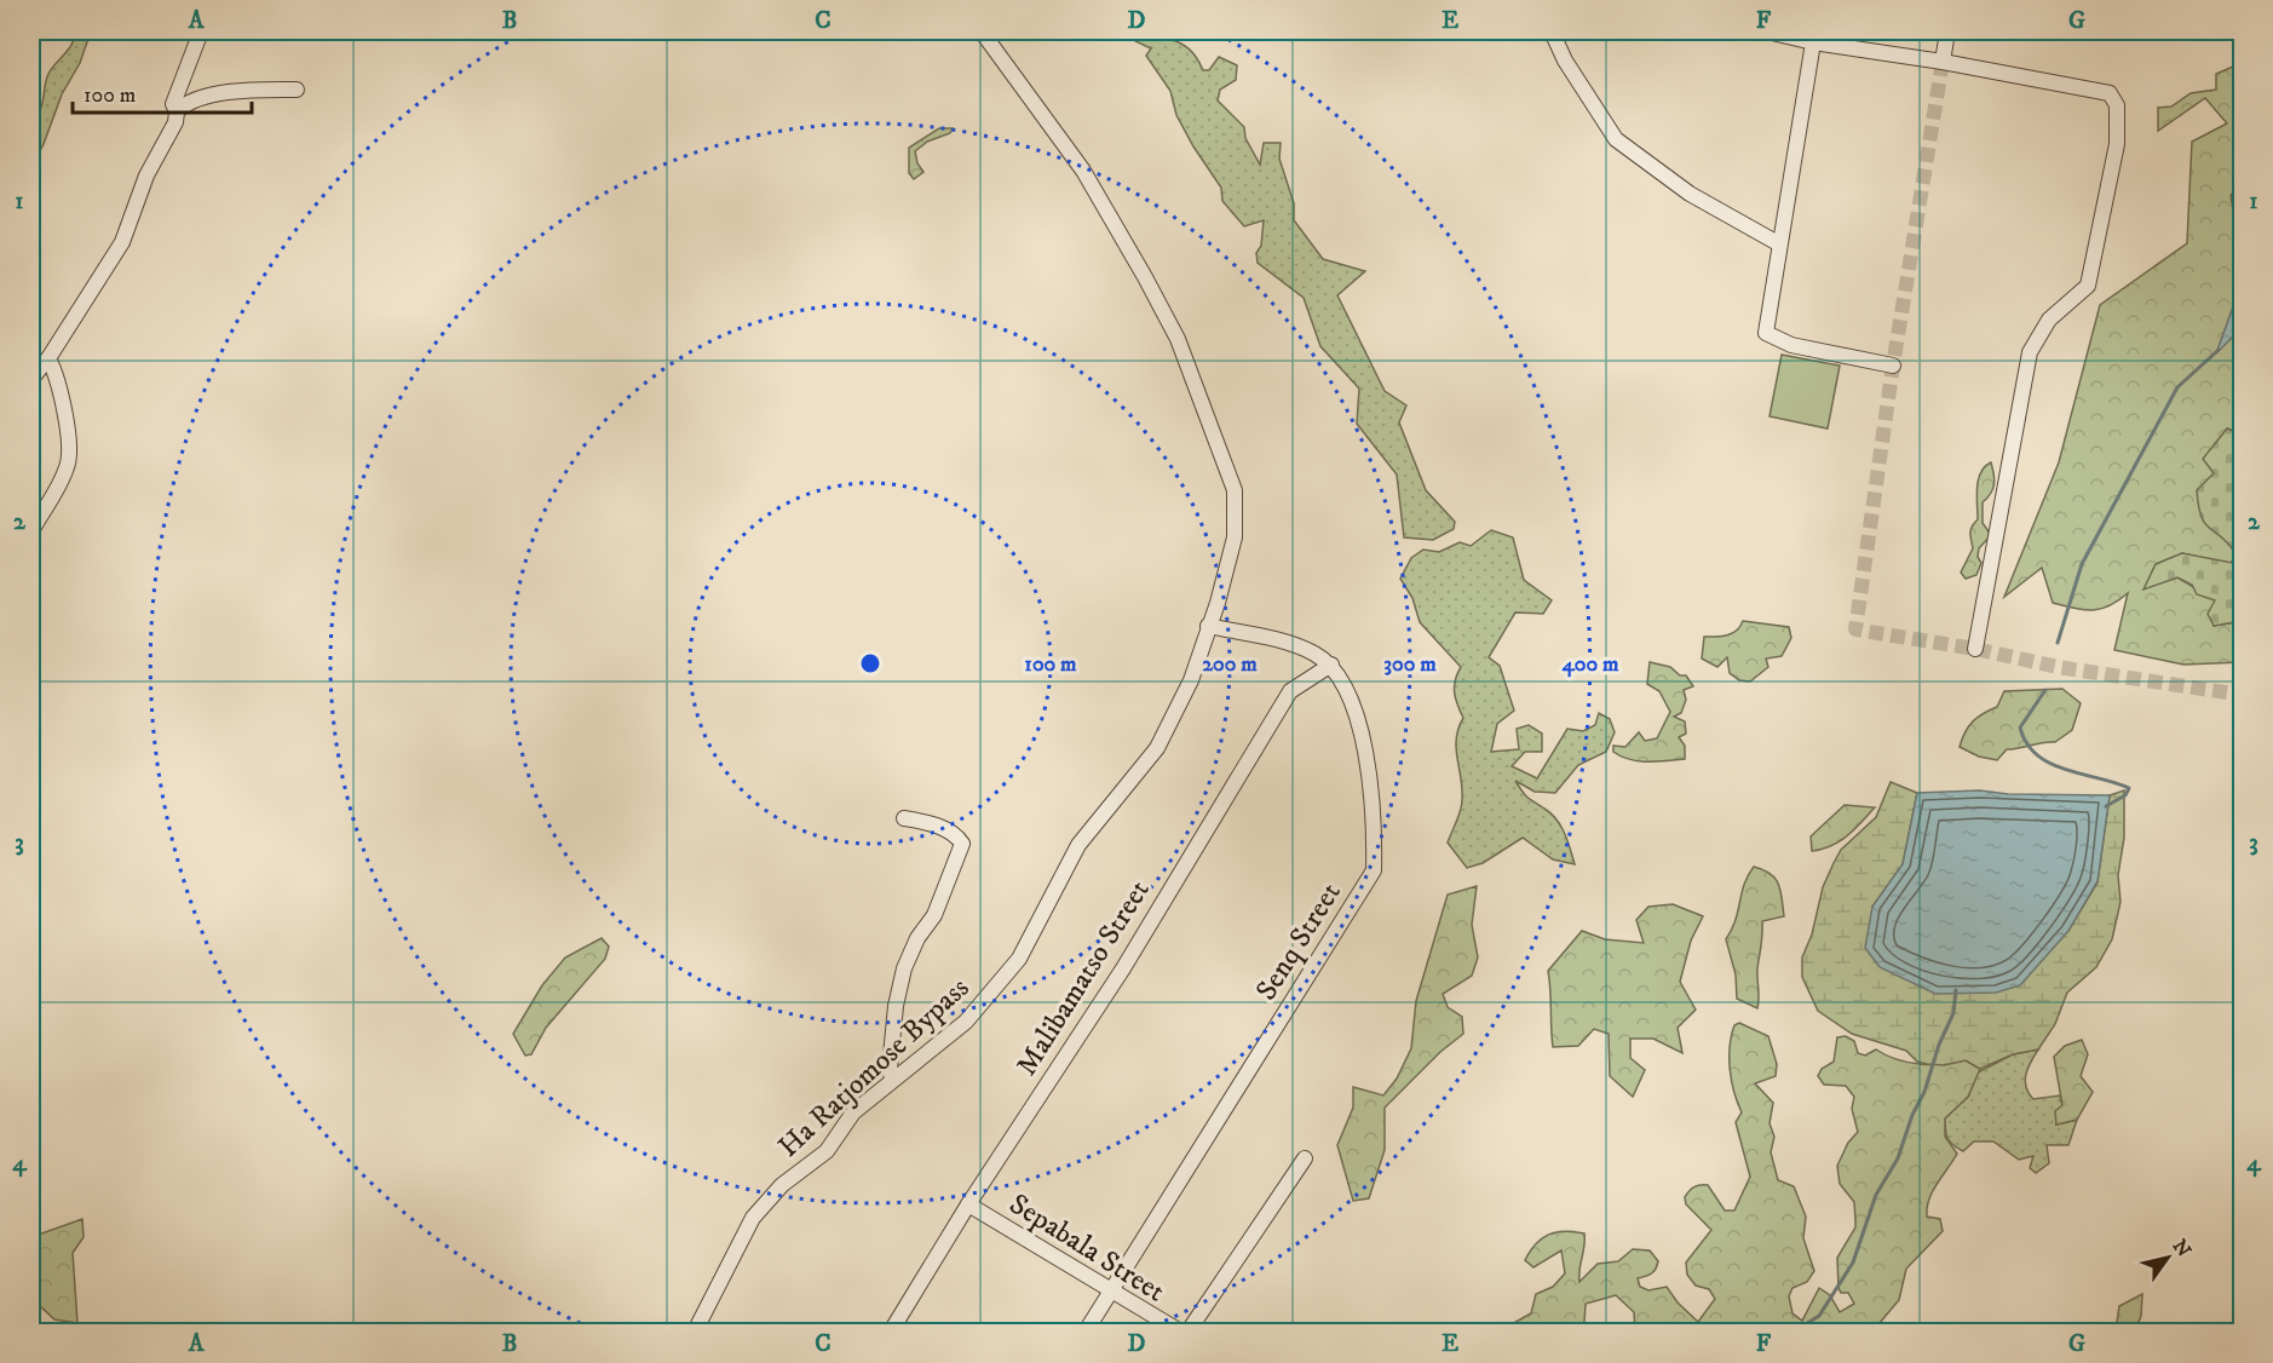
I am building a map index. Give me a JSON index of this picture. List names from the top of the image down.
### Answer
{
  "streets": {
    "street": [
      "Senq Street",
      "Malibamatso Street",
      "Ha Ratjomose Bypass",
      "Sepabala Street"
    ]
  },
  "crossings": [
    ["Senq Street", "Malibamatso Street"],
    ["Senq Street", "Sepabala Street"],
    ["Malibamatso Street", "Sepabala Street"]
  ],
  "scale_bar": "100 m",
  "north": "top right",
  "grid": {
    "columns": [
      "A",
      "B",
      "C",
      "D",
      "E",
      "F",
      "G"
    ],
    "rows": [
      "1",
      "2",
      "3",
      "4"
    ]
  },
  "rings": [
    "100 m",
    "200 m",
    "300 m",
    "400 m"
  ]
}
